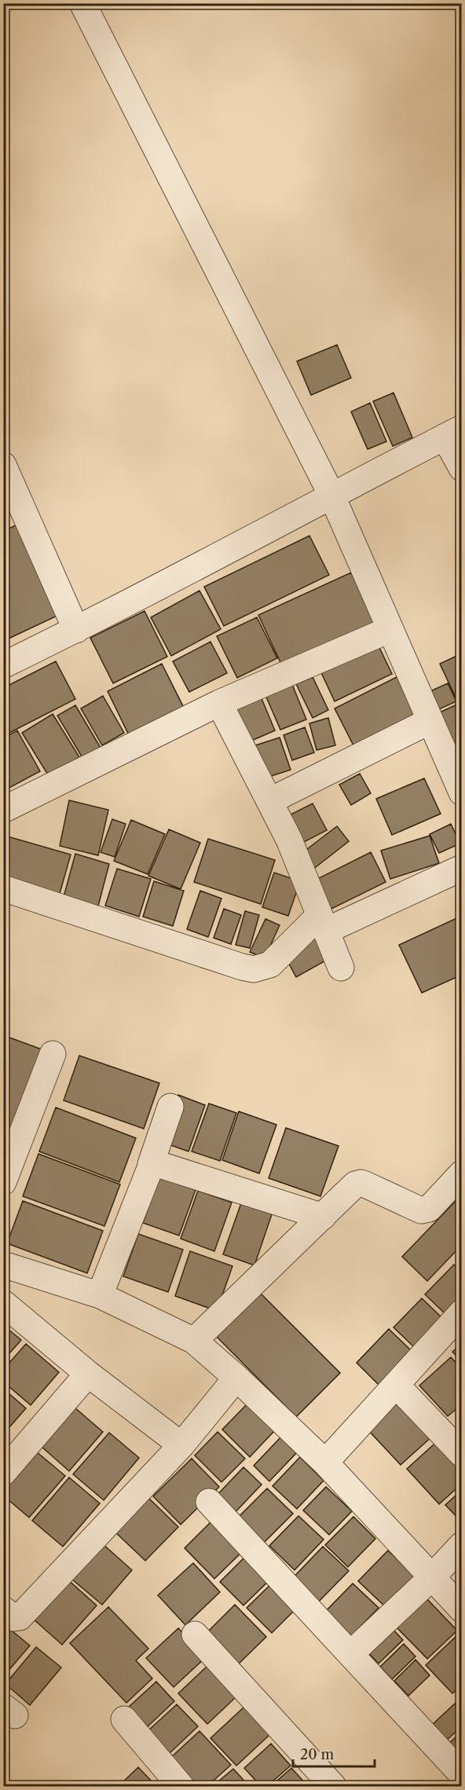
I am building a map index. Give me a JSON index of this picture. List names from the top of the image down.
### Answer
{
  "scale_bar": "20 m"
}
